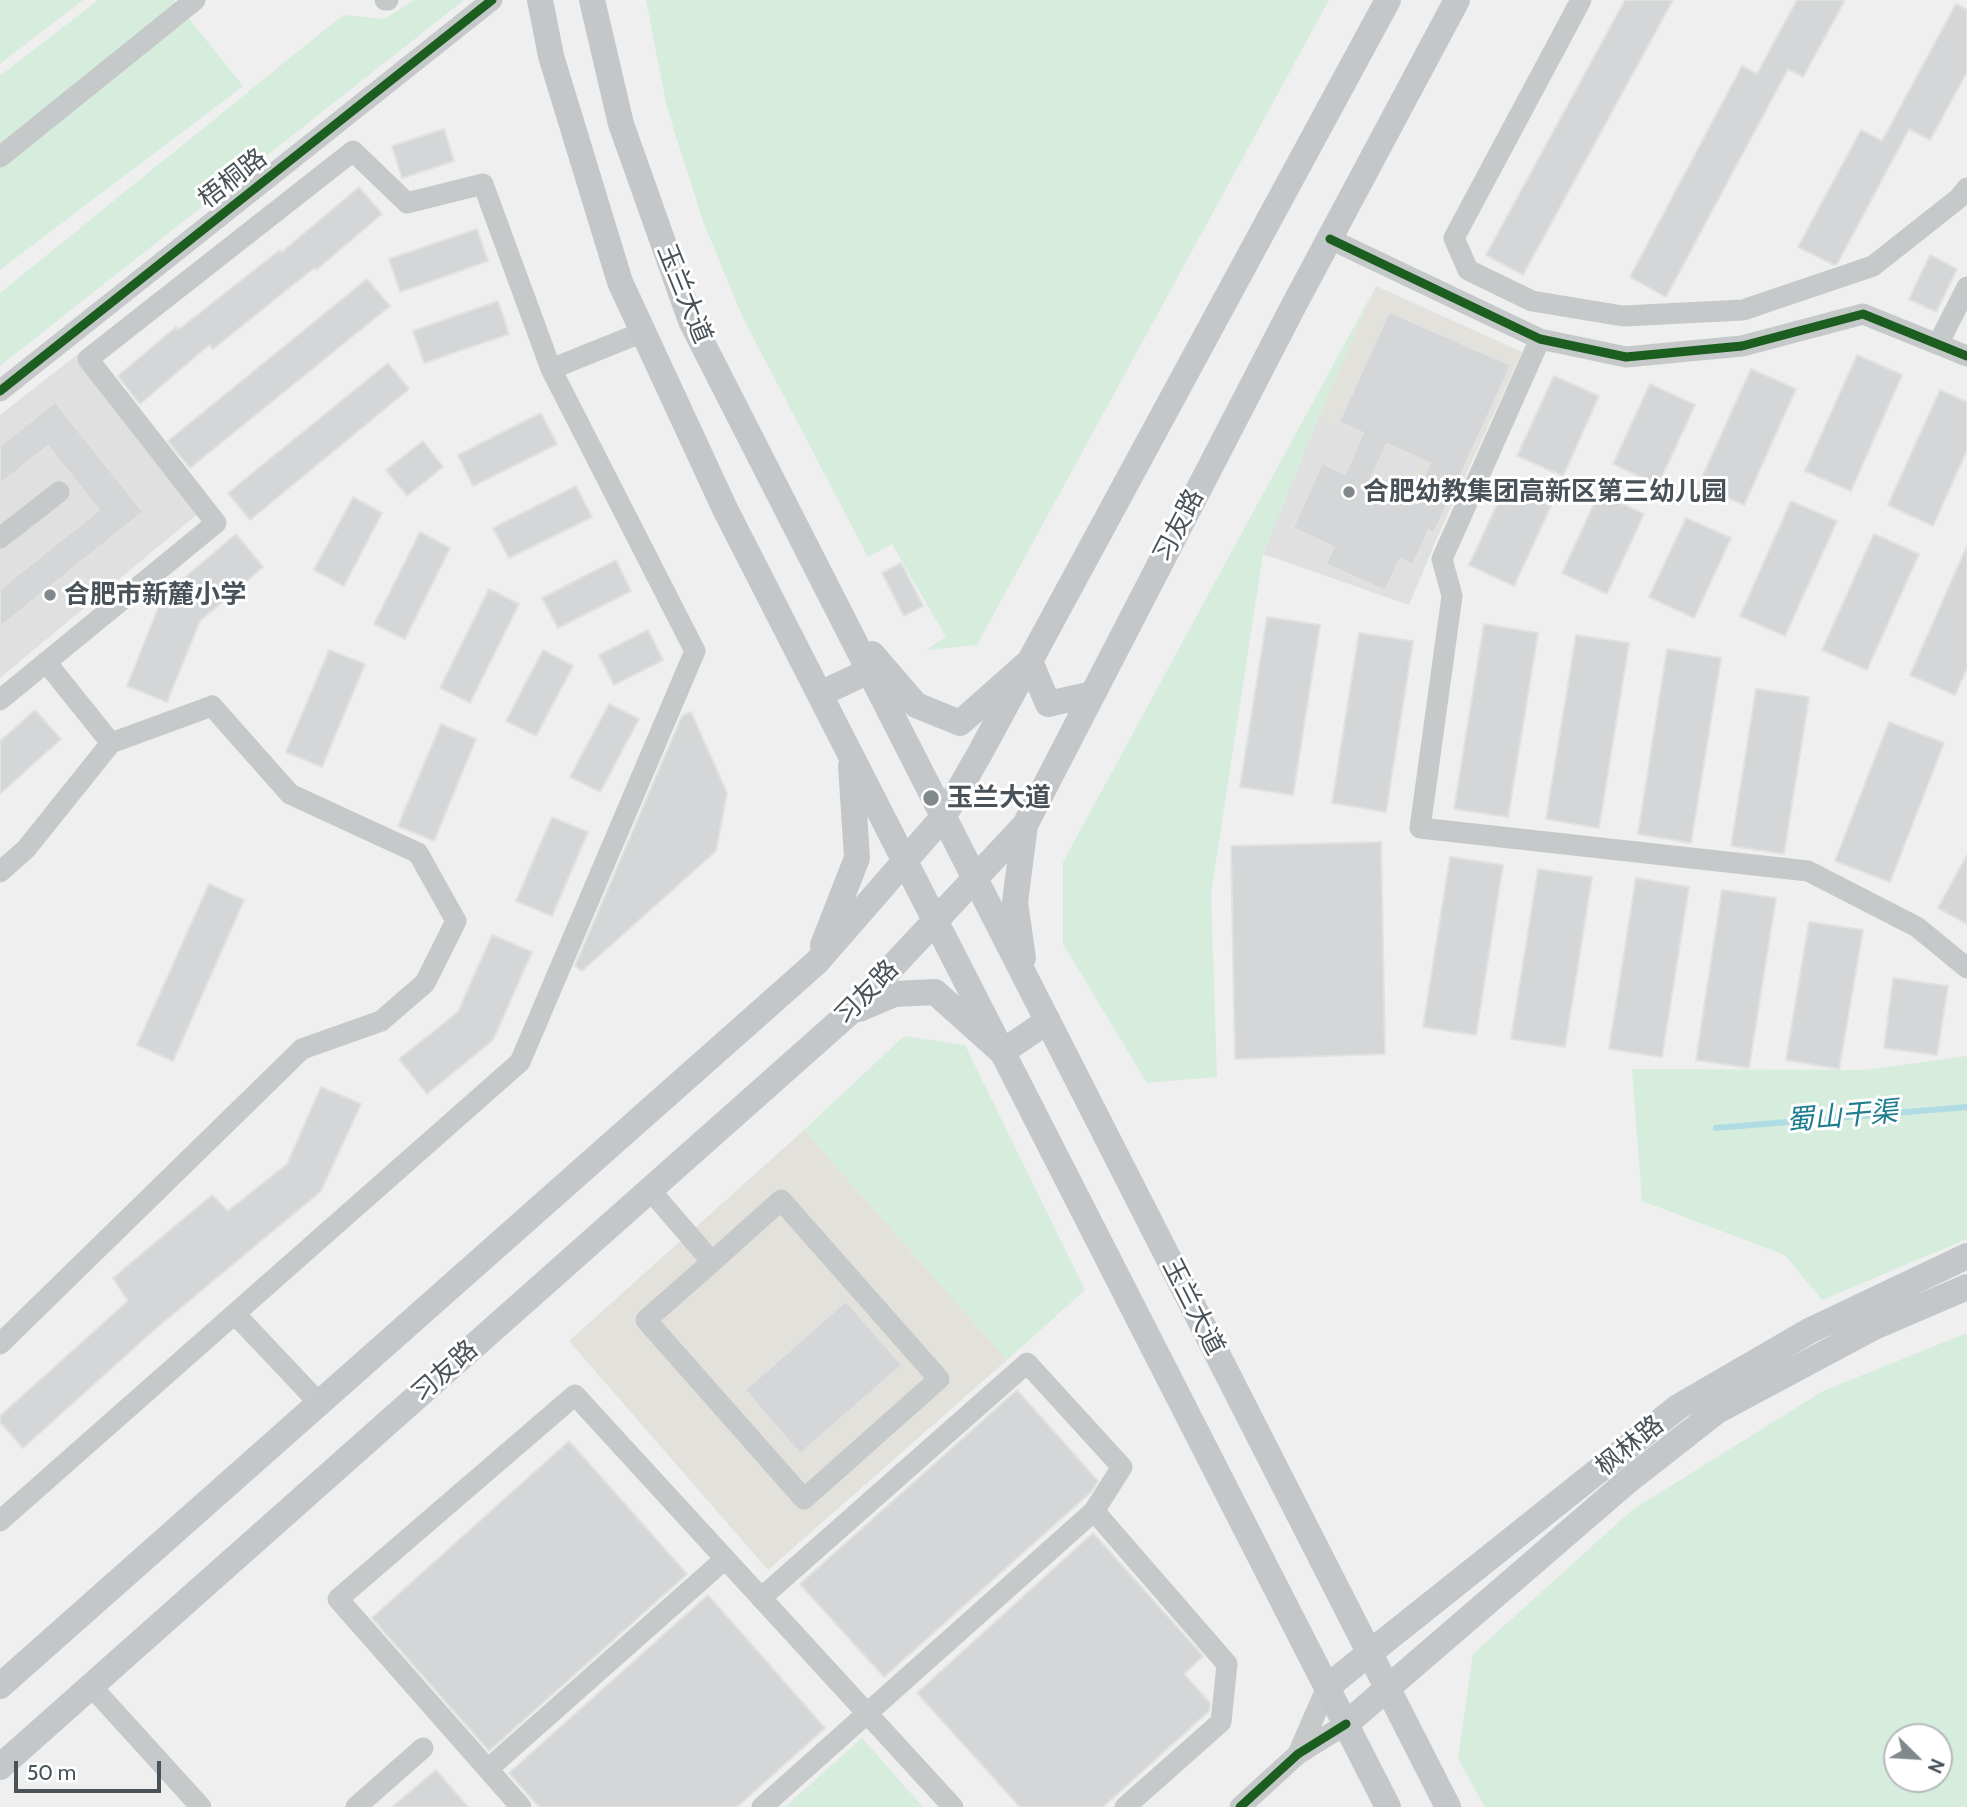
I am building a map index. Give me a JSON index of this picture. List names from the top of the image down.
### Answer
{
  "streets": {
    "main road": ["玉兰大道", "习友路", "枫林路"],
    "street": ["梧桐路"]
  },
  "crossings": [
    ["玉兰大道", "习友路"],
    ["玉兰大道", "枫林路"]
  ],
  "water": ["蜀山干渠"],
  "places": ["合肥幼教集团高新区第三幼儿园", "合肥市新麓小学", "玉兰大道"],
  "scale_bar": "50 m",
  "north": "bottom right"
}
